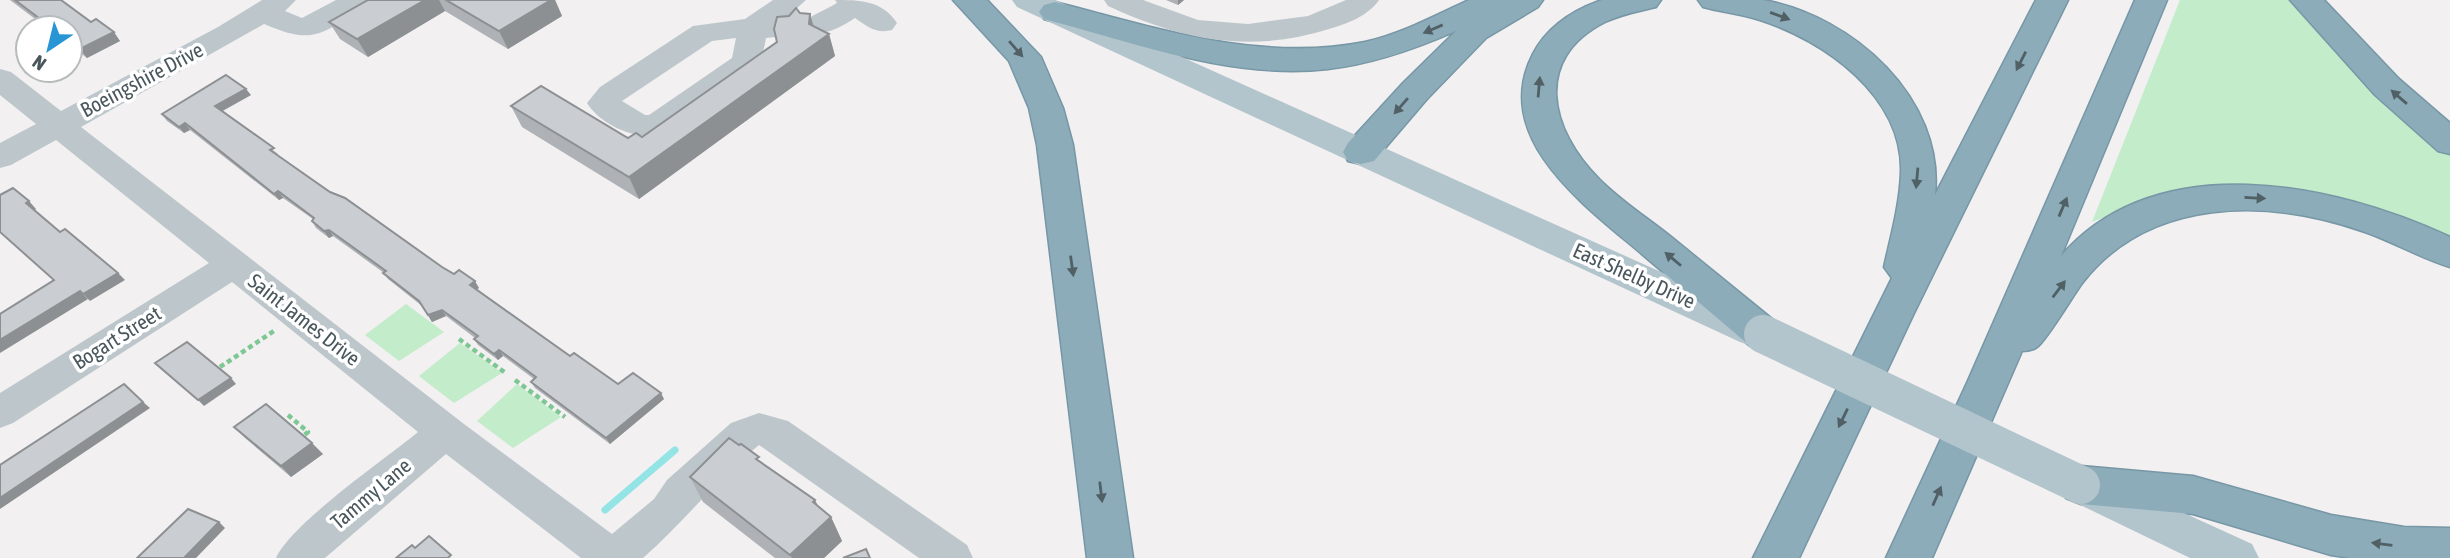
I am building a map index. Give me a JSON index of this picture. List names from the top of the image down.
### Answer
{
  "streets": {
    "main road": ["East Shelby Drive"],
    "street": [
      "Boeingshire Drive",
      "Saint James Drive",
      "Bogart Street",
      "Tammy Lane"
    ]
  },
  "crossings": [
    ["Boeingshire Drive", "Saint James Drive"],
    ["Saint James Drive", "Bogart Street"],
    ["Saint James Drive", "Tammy Lane"]
  ],
  "north": "bottom left"
}
